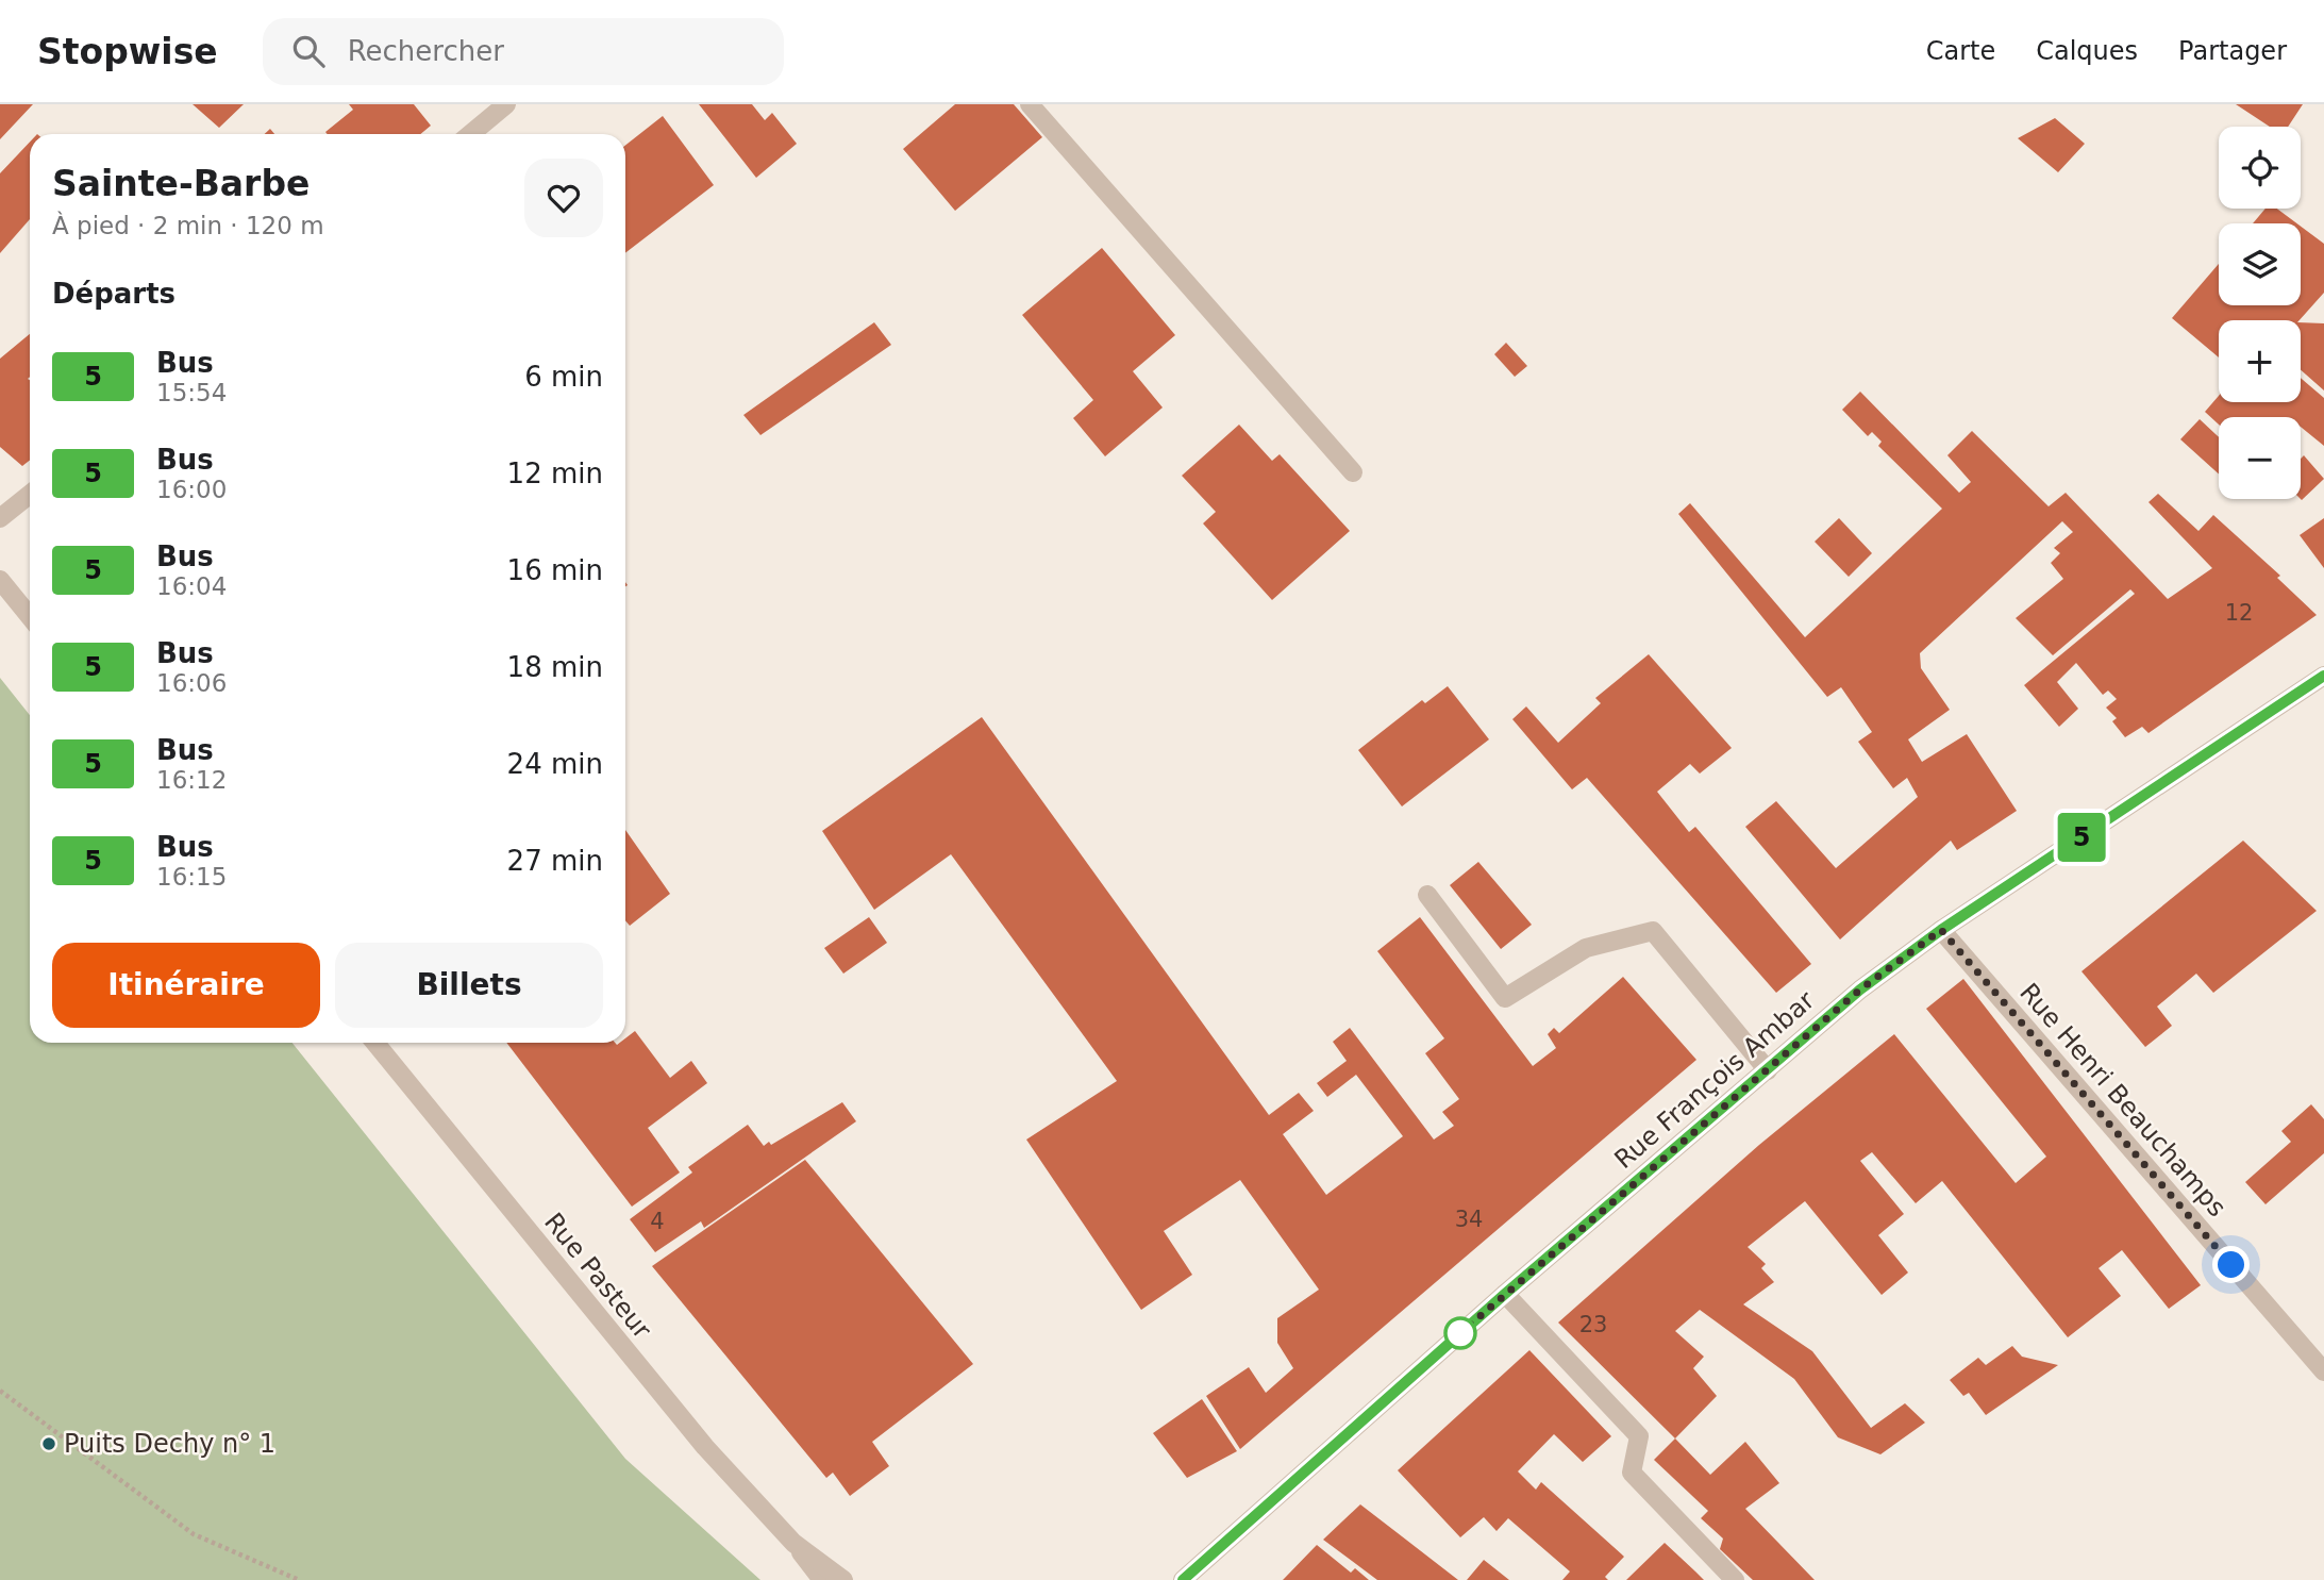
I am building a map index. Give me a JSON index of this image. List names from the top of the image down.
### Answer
{
  "streets": {
    "street": ["Rue François Ambar", "Rue Henri Beauchamps", "Rue Pasteur"]
  },
  "crossings": [
    ["Rue François Ambar", "Rue Henri Beauchamps"]
  ],
  "places": ["Puits Dechy n° 1"],
  "lines": ["bus line 5"],
  "house_numbers": [
    "12",
    "34",
    "4",
    "23"
  ],
  "page": {
    "header": "Stopwise",
    "search": "Rechercher",
    "nav": ["Carte", "Calques", "Partager"],
    "on_map": "5",
    "map_buttons": ["+", "−"],
    "heading": [
      ["Sainte-Barbe", "À pied · 2 min · 120 m"],
      "Départs"
    ],
    "list": [
      {
        "mark": "5",
        "name": "Bus",
        "note": "15:54",
        "value": "6 min"
      },
      {
        "mark": "5",
        "name": "Bus",
        "note": "16:00",
        "value": "12 min"
      },
      {
        "mark": "5",
        "name": "Bus",
        "note": "16:04",
        "value": "16 min"
      },
      {
        "mark": "5",
        "name": "Bus",
        "note": "16:06",
        "value": "18 min"
      },
      {
        "mark": "5",
        "name": "Bus",
        "note": "16:12",
        "value": "24 min"
      },
      {
        "mark": "5",
        "name": "Bus",
        "note": "16:15",
        "value": "27 min"
      }
    ],
    "buttons": ["Itinéraire", "Billets"]
  }
}
